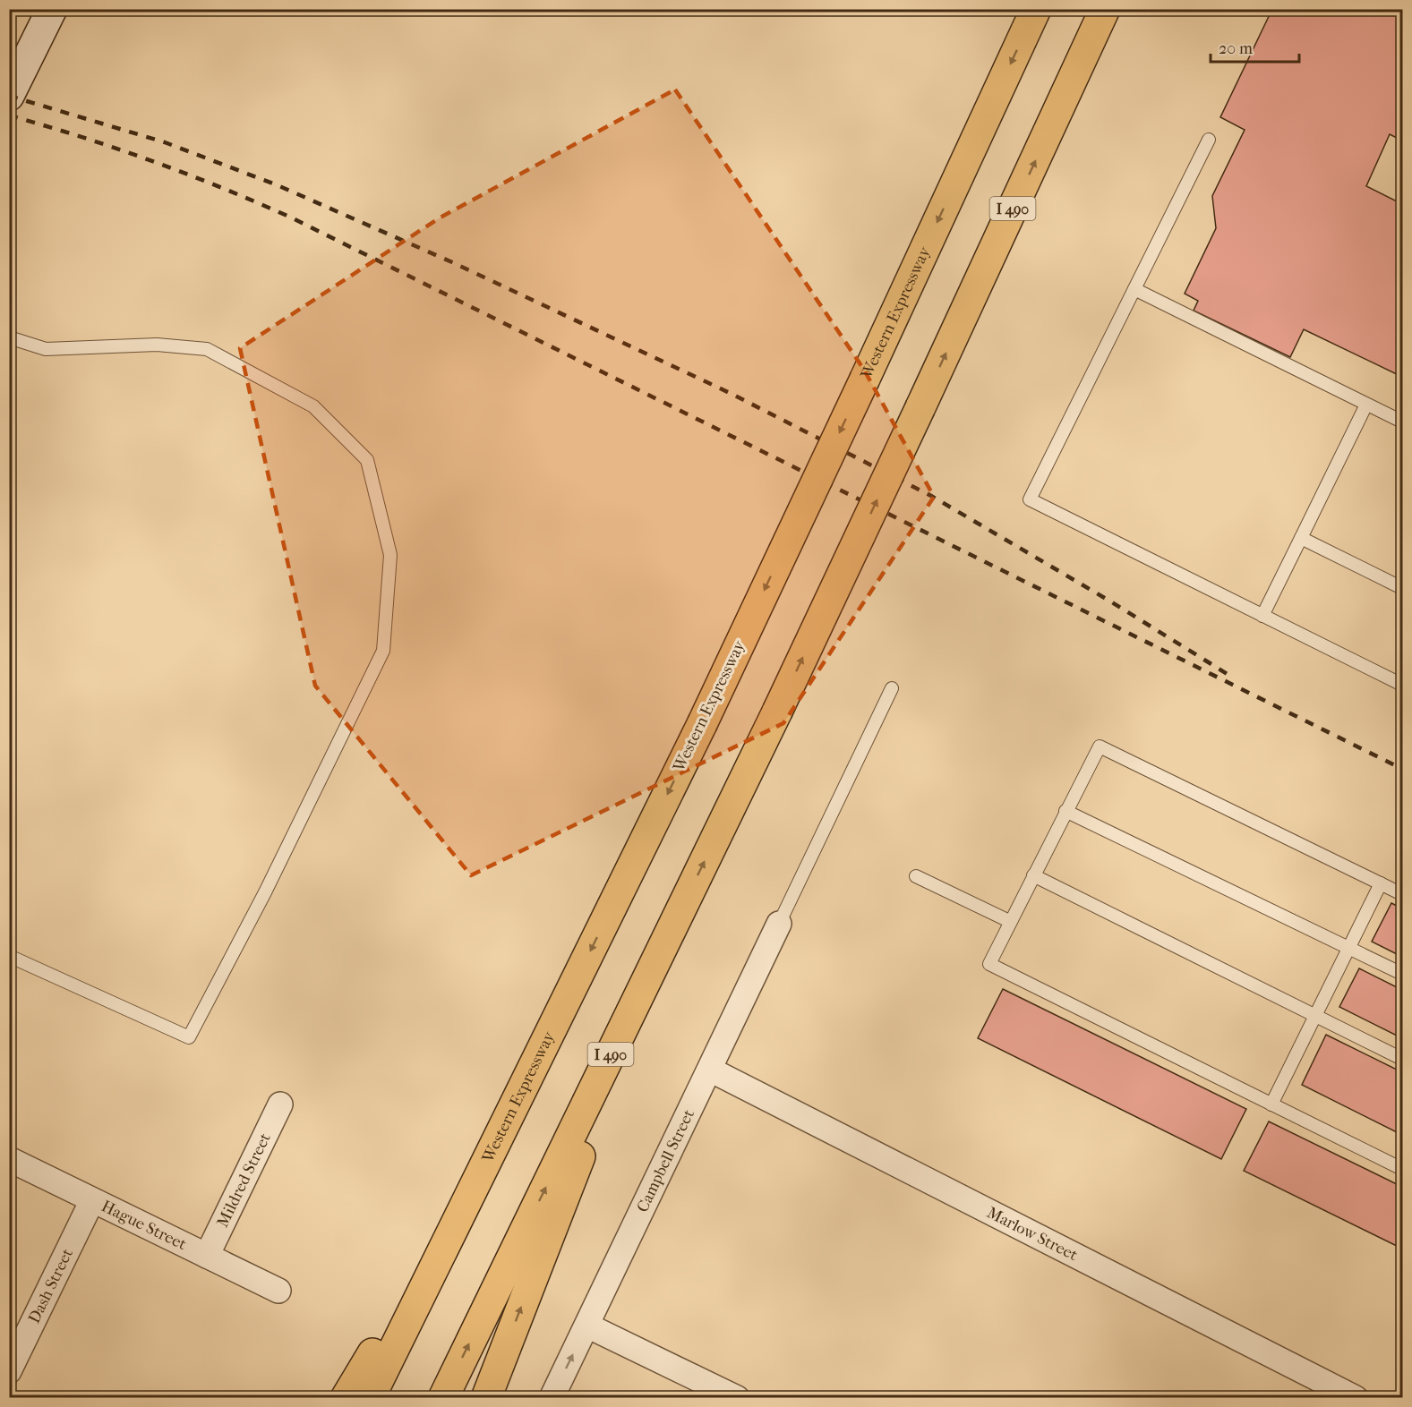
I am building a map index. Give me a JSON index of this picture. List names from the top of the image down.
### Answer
{
  "streets": {
    "highway": ["I 490", "Western Expressway"],
    "street": [
      "Campbell Street",
      "Mildred Street",
      "Hague Street",
      "Marlow Street",
      "Dash Street"
    ]
  },
  "crossings": [
    ["Campbell Street", "Marlow Street"],
    ["Mildred Street", "Hague Street"],
    ["Hague Street", "Dash Street"]
  ],
  "scale_bar": "20 m"
}
